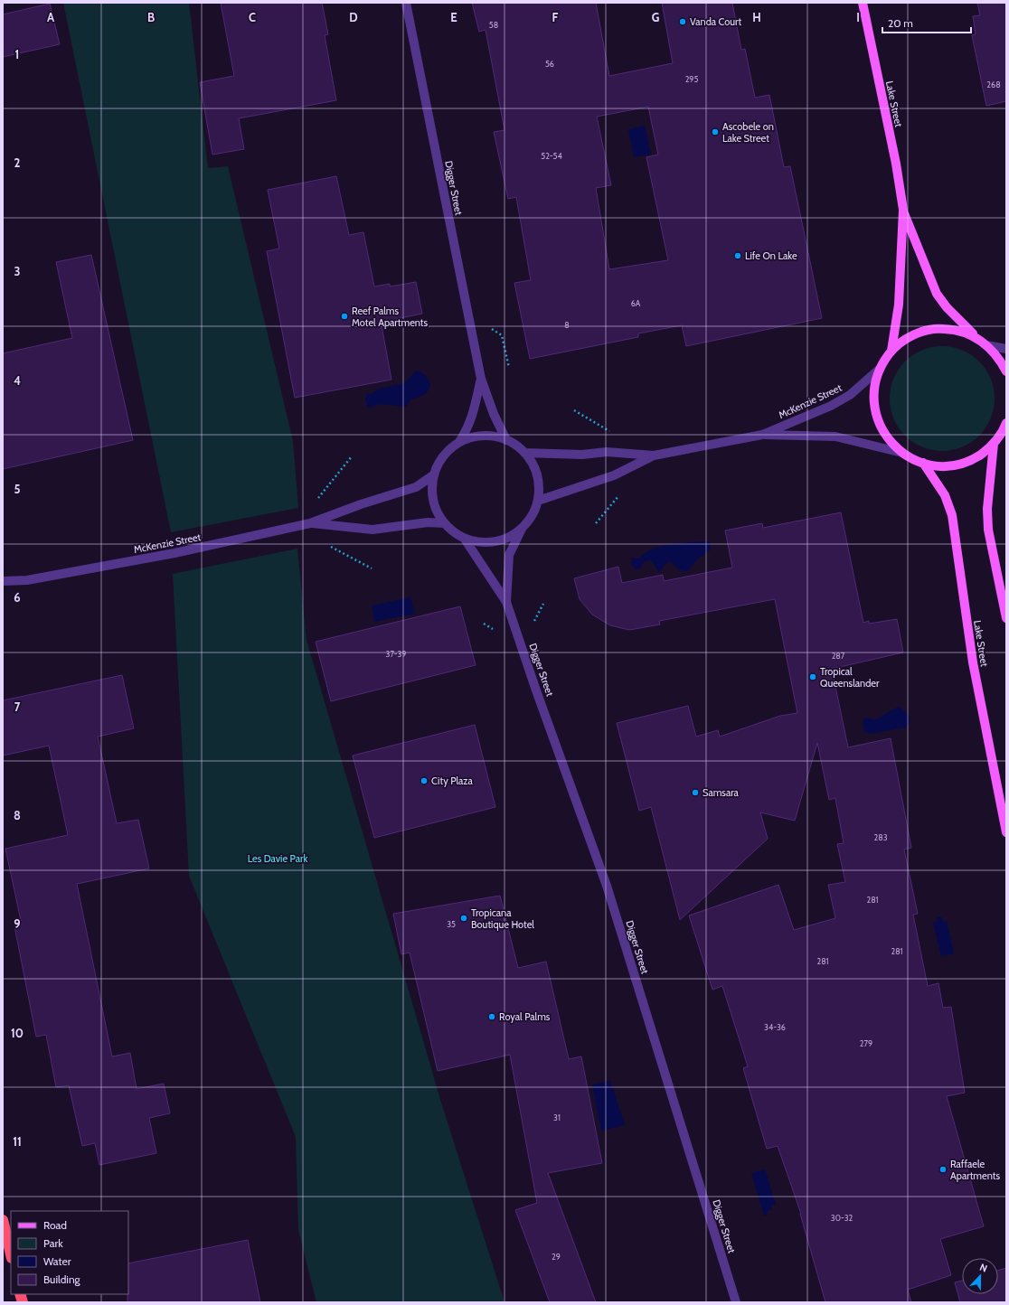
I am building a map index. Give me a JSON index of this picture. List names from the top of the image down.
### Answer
{
  "streets": {
    "main road": ["Lake Street"],
    "street": ["Digger Street", "McKenzie Street"]
  },
  "crossings": [
    ["Digger Street", "McKenzie Street"]
  ],
  "parks": ["Les Davie Park"],
  "places": [
    "Vanda Court",
    "Ascobele on Lake Street",
    "Life On Lake",
    "Reef Palms Motel Apartments",
    "Tropical Queenslander",
    "City Plaza",
    "Samsara",
    "Tropicana Boutique Hotel",
    "Royal Palms",
    "Raffaele Apartments"
  ],
  "house_numbers": [
    "58",
    "56",
    "295",
    "268",
    "52-54",
    "6A",
    "8",
    "37-39",
    "287",
    "283",
    "281",
    "35",
    "281",
    "281",
    "34-36",
    "279",
    "31",
    "30-32",
    "29"
  ],
  "legend": [
    "Road",
    "Park",
    "Water",
    "Building"
  ],
  "scale_bar": "20 m",
  "north": "top",
  "grid": {
    "columns": [
      "A",
      "B",
      "C",
      "D",
      "E",
      "F",
      "G",
      "H",
      "I"
    ],
    "rows": [
      "1",
      "2",
      "3",
      "4",
      "5",
      "6",
      "7",
      "8",
      "9",
      "10",
      "11"
    ]
  }
}
